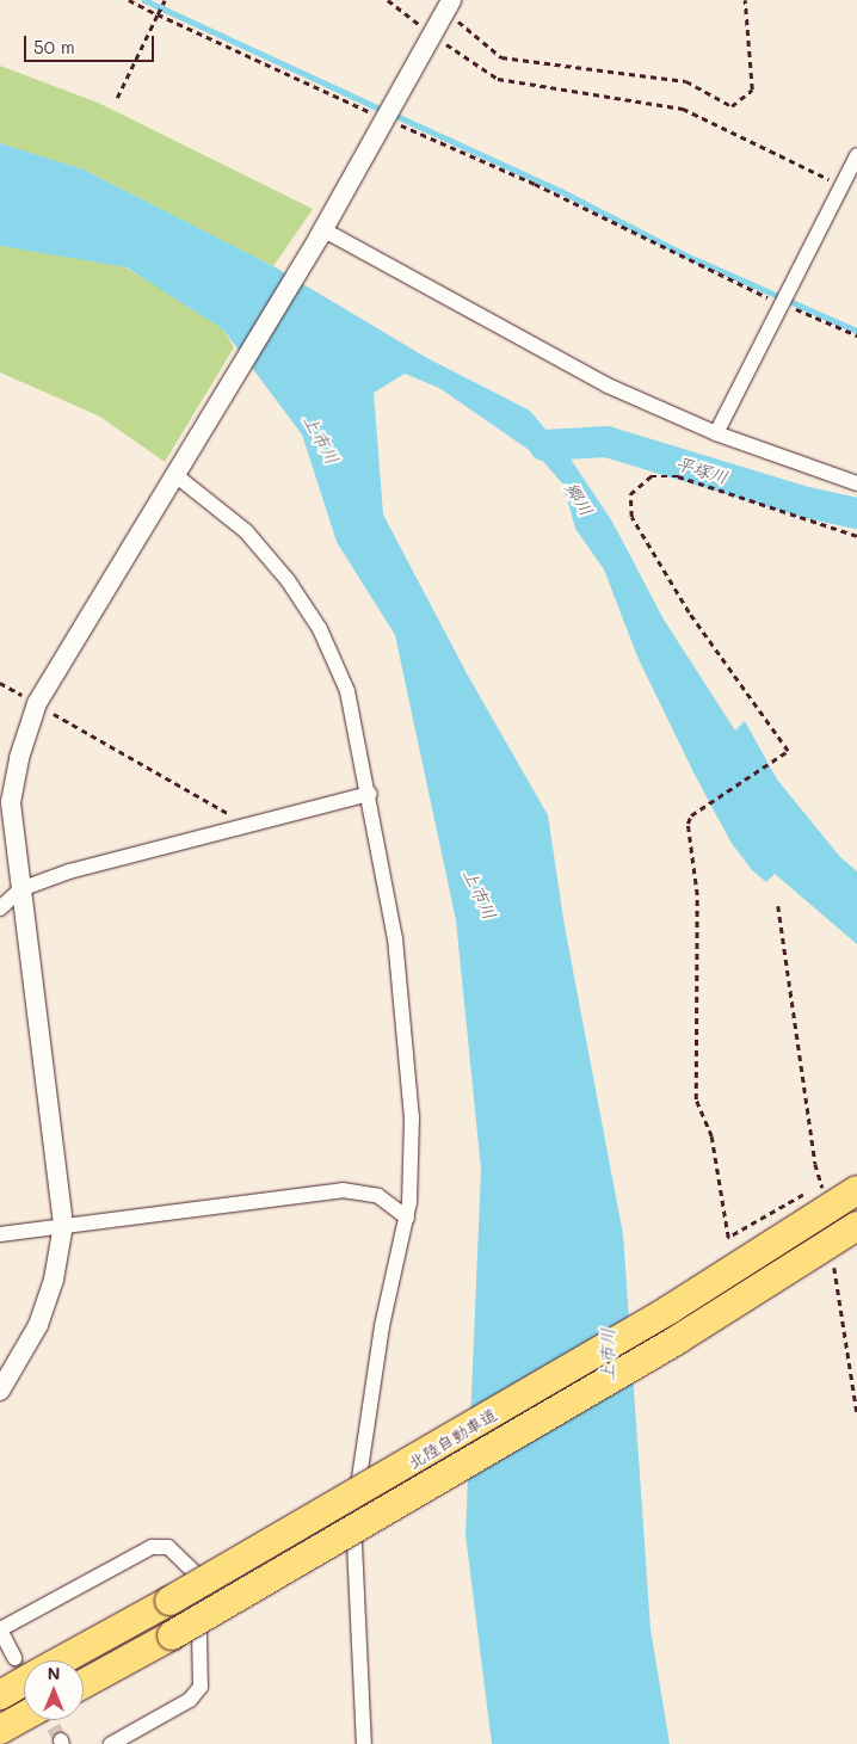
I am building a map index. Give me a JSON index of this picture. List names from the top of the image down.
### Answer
{
  "streets": {
    "highway": ["北陸自動車道"]
  },
  "water": ["上市川", "平塚川", "郷川"],
  "scale_bar": "50 m",
  "north": "top"
}
